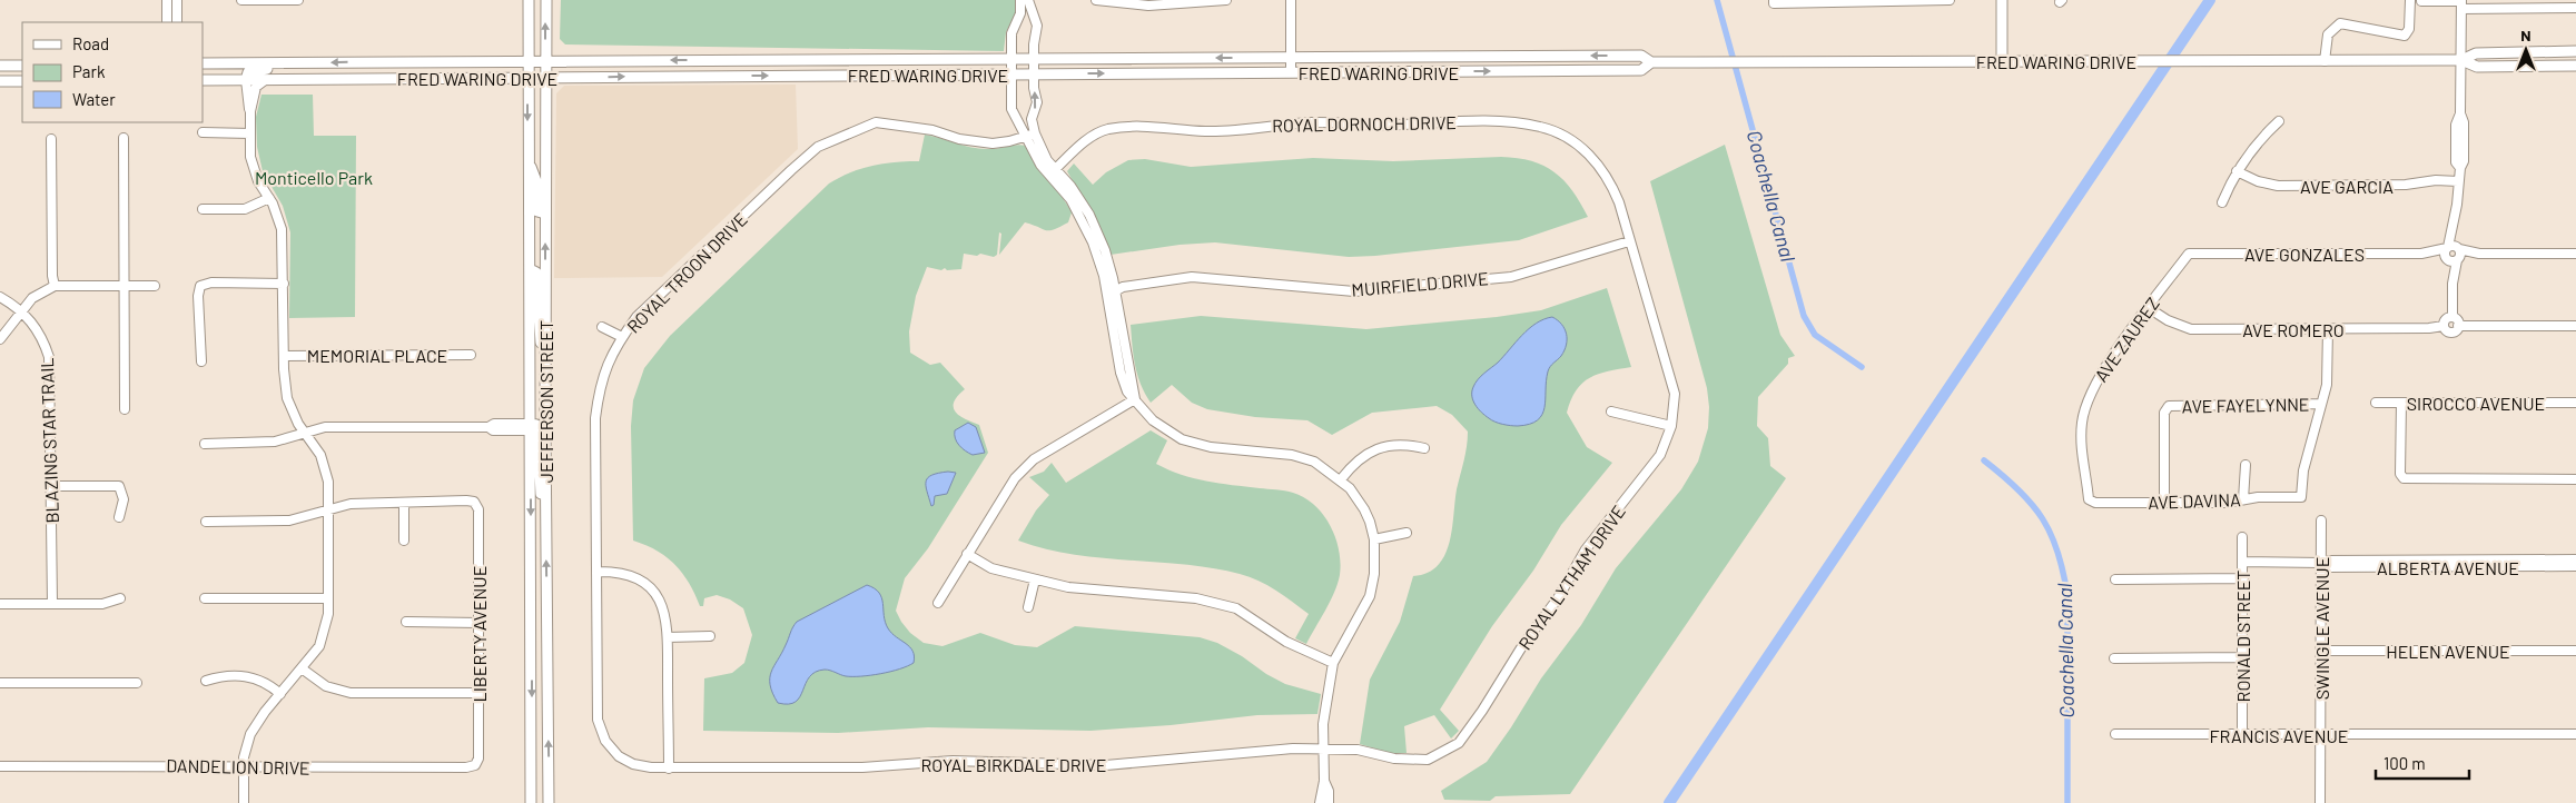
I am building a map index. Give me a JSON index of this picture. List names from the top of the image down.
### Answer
{
  "streets": {
    "main road": ["FRED WARING DRIVE", "JEFFERSON STREET"],
    "street": [
      "ROYAL DORNOCH DRIVE",
      "AVE GARCIA",
      "AVE GONZALES",
      "ROYAL TROON DRIVE",
      "MUIRFIELD DRIVE",
      "AVE ROMERO",
      "AVE ZAUREZ",
      "MEMORIAL PLACE",
      "SIROCCO AVENUE",
      "AVE FAYELYNNE",
      "BLAZING STAR TRAIL",
      "AVE DAVINA",
      "ALBERTA AVENUE",
      "ROYAL LYTHAM DRIVE",
      "SWINGLE AVENUE",
      "LIBERTY AVENUE",
      "RONALD STREET",
      "HELEN AVENUE",
      "FRANCIS AVENUE",
      "ROYAL BIRKDALE DRIVE",
      "DANDELION DRIVE"
    ]
  },
  "crossings": [
    ["FRED WARING DRIVE", "JEFFERSON STREET"],
    ["ROYAL DORNOCH DRIVE", "MUIRFIELD DRIVE"],
    ["ROYAL DORNOCH DRIVE", "ROYAL LYTHAM DRIVE"],
    ["AVE GONZALES", "AVE ZAUREZ"],
    ["ROYAL TROON DRIVE", "ROYAL BIRKDALE DRIVE"],
    ["MUIRFIELD DRIVE", "ROYAL LYTHAM DRIVE"],
    ["AVE ROMERO", "AVE ZAUREZ"],
    ["AVE ZAUREZ", "AVE DAVINA"],
    ["AVE FAYELYNNE", "AVE DAVINA"],
    ["ALBERTA AVENUE", "SWINGLE AVENUE"],
    ["ALBERTA AVENUE", "RONALD STREET"],
    ["ROYAL LYTHAM DRIVE", "ROYAL BIRKDALE DRIVE"],
    ["SWINGLE AVENUE", "HELEN AVENUE"],
    ["SWINGLE AVENUE", "FRANCIS AVENUE"],
    ["LIBERTY AVENUE", "DANDELION DRIVE"],
    ["RONALD STREET", "FRANCIS AVENUE"]
  ],
  "water": ["Coachella Canal"],
  "parks": ["Monticello Park"],
  "legend": ["Road", "Park", "Water"],
  "scale_bar": "100 m",
  "north": "top"
}
